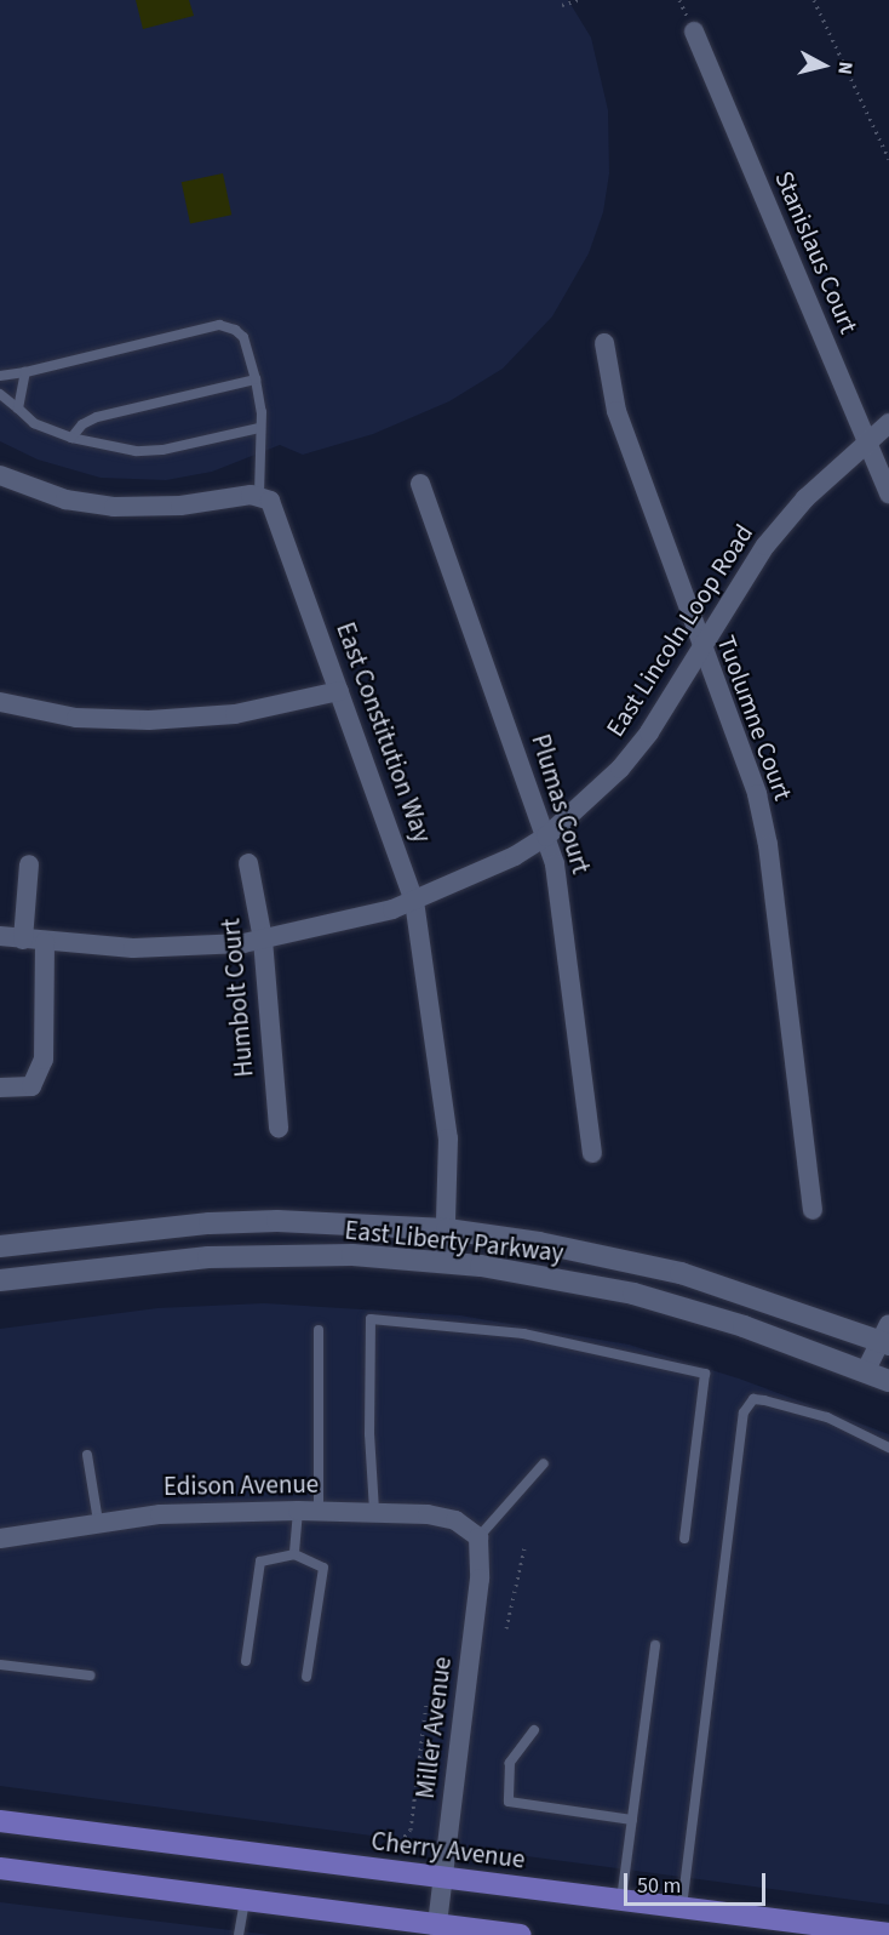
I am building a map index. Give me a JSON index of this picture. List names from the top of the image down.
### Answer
{
  "streets": {
    "main road": ["Cherry Avenue"],
    "street": [
      "Stanislaus Court",
      "East Lincoln Loop Road",
      "Tuolumne Court",
      "East Constitution Way",
      "Plumas Court",
      "Humbolt Court",
      "East Liberty Parkway",
      "Edison Avenue",
      "Miller Avenue"
    ]
  },
  "crossings": [
    ["Stanislaus Court", "East Lincoln Loop Road"],
    ["East Lincoln Loop Road", "Tuolumne Court"],
    ["East Lincoln Loop Road", "East Constitution Way"],
    ["East Lincoln Loop Road", "Plumas Court"],
    ["East Lincoln Loop Road", "Humbolt Court"],
    ["East Constitution Way", "East Liberty Parkway"],
    ["Edison Avenue", "Miller Avenue"],
    ["Miller Avenue", "Cherry Avenue"]
  ],
  "scale_bar": "50 m",
  "north": "right"
}
